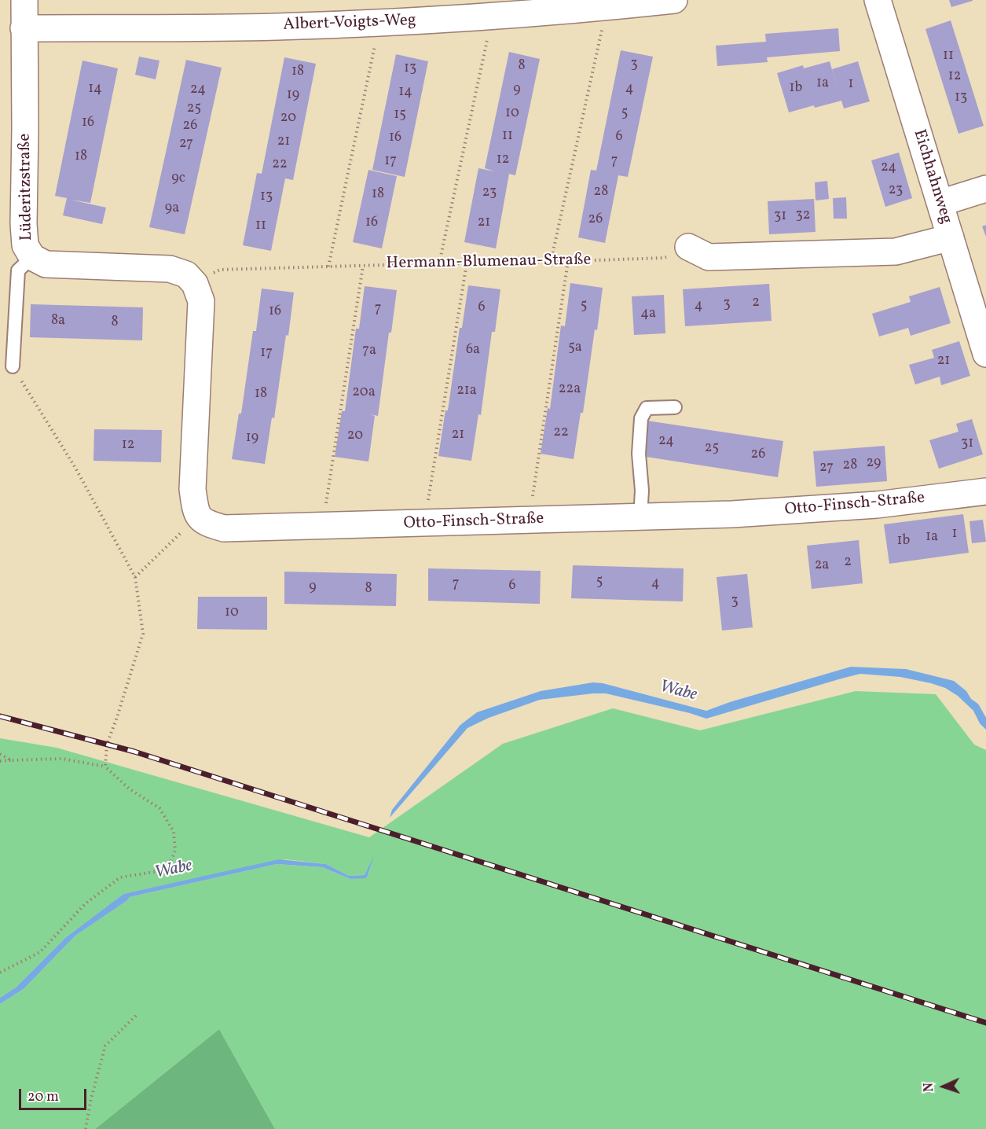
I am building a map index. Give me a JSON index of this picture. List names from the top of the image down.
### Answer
{
  "streets": {
    "street": [
      "Albert-Voigts-Weg",
      "Eichhahnweg",
      "Lüderitzstraße",
      "Otto-Finsch-Straße"
    ],
    "path": ["Hermann-Blumenau-Straße"]
  },
  "crossings": [
    ["Albert-Voigts-Weg", "Lüderitzstraße"]
  ],
  "water": ["Wabe"],
  "house_numbers": [
    "11",
    "3",
    "8",
    "13",
    "18",
    "12",
    "1a",
    "1",
    "1b",
    "14",
    "4",
    "24",
    "9",
    "14",
    "19",
    "13",
    "25",
    "10",
    "5",
    "15",
    "20",
    "16",
    "26",
    "11",
    "6",
    "16",
    "21",
    "27",
    "18",
    "12",
    "17",
    "7",
    "22",
    "24",
    "9c",
    "23",
    "28",
    "23",
    "18",
    "13",
    "9a",
    "32",
    "31",
    "26",
    "16",
    "21",
    "11",
    "2",
    "3",
    "5",
    "4",
    "6",
    "7",
    "16",
    "4a",
    "8a",
    "8",
    "5a",
    "6a",
    "7a",
    "17",
    "21",
    "22a",
    "21a",
    "20a",
    "18",
    "22",
    "21",
    "20",
    "19",
    "24",
    "31",
    "12",
    "25",
    "26",
    "29",
    "28",
    "27",
    "1",
    "1a",
    "1b",
    "2",
    "2a",
    "5",
    "4",
    "7",
    "6",
    "9",
    "8",
    "3",
    "10"
  ],
  "scale_bar": "20 m",
  "north": "left"
}
